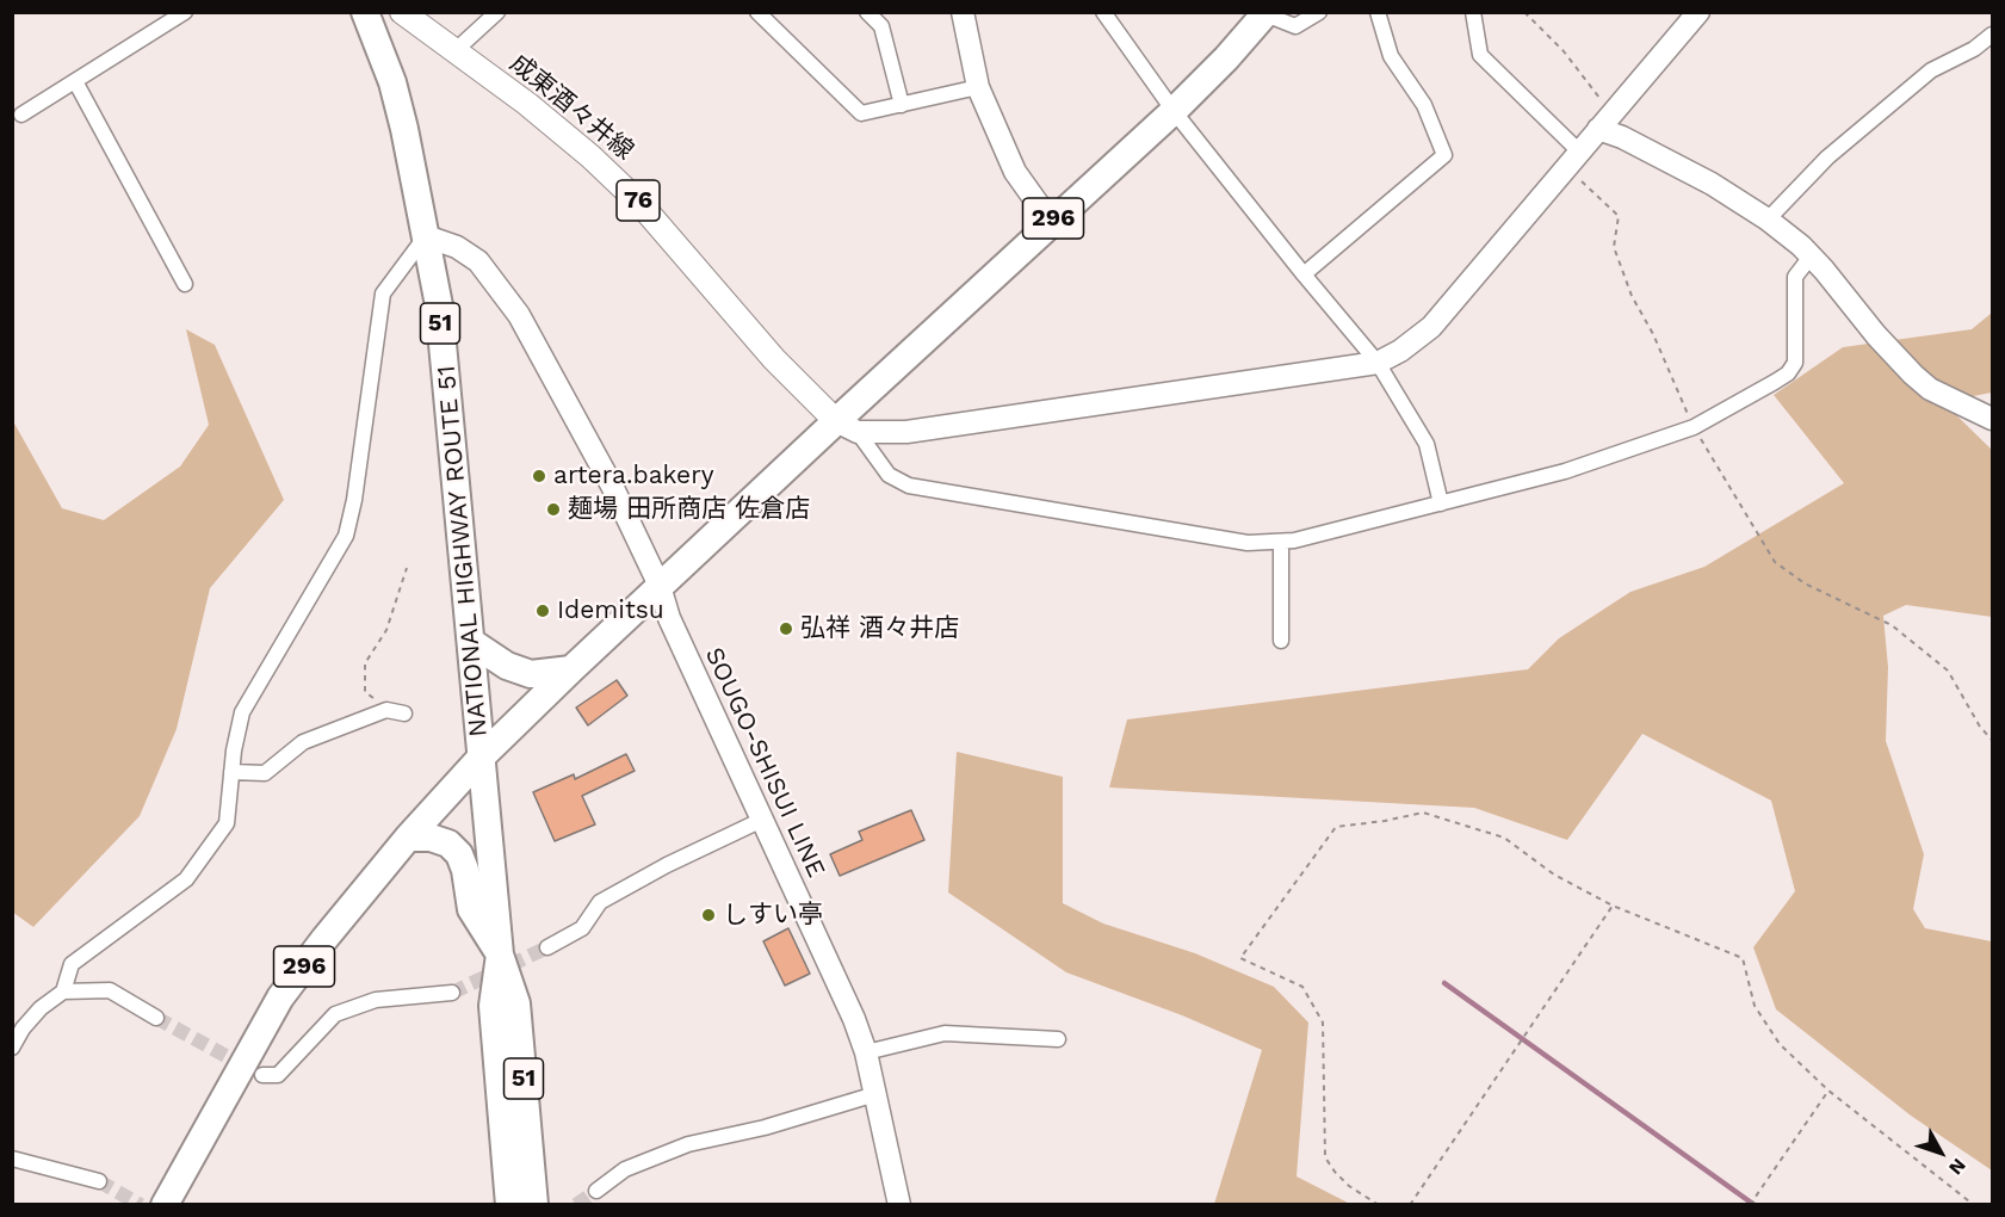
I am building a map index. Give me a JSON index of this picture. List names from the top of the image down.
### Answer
{
  "streets": {
    "highway": ["296", "51", "NATIONAL HIGHWAY ROUTE 51"],
    "main road": ["成東酒々井線", "76"],
    "street": ["SOUGO-SHISUI LINE"]
  },
  "crossings": [
    ["成東酒々井線", "296"],
    ["296", "51"],
    ["296", "NATIONAL HIGHWAY ROUTE 51"],
    ["296", "SOUGO-SHISUI LINE"],
    ["51", "NATIONAL HIGHWAY ROUTE 51"],
    ["NATIONAL HIGHWAY ROUTE 51", "SOUGO-SHISUI LINE"]
  ],
  "places": [
    "artera.bakery",
    "麺場 田所商店 佐倉店",
    "Idemitsu",
    "弘祥 酒々井店",
    "しすい亭"
  ],
  "north": "bottom right"
}
